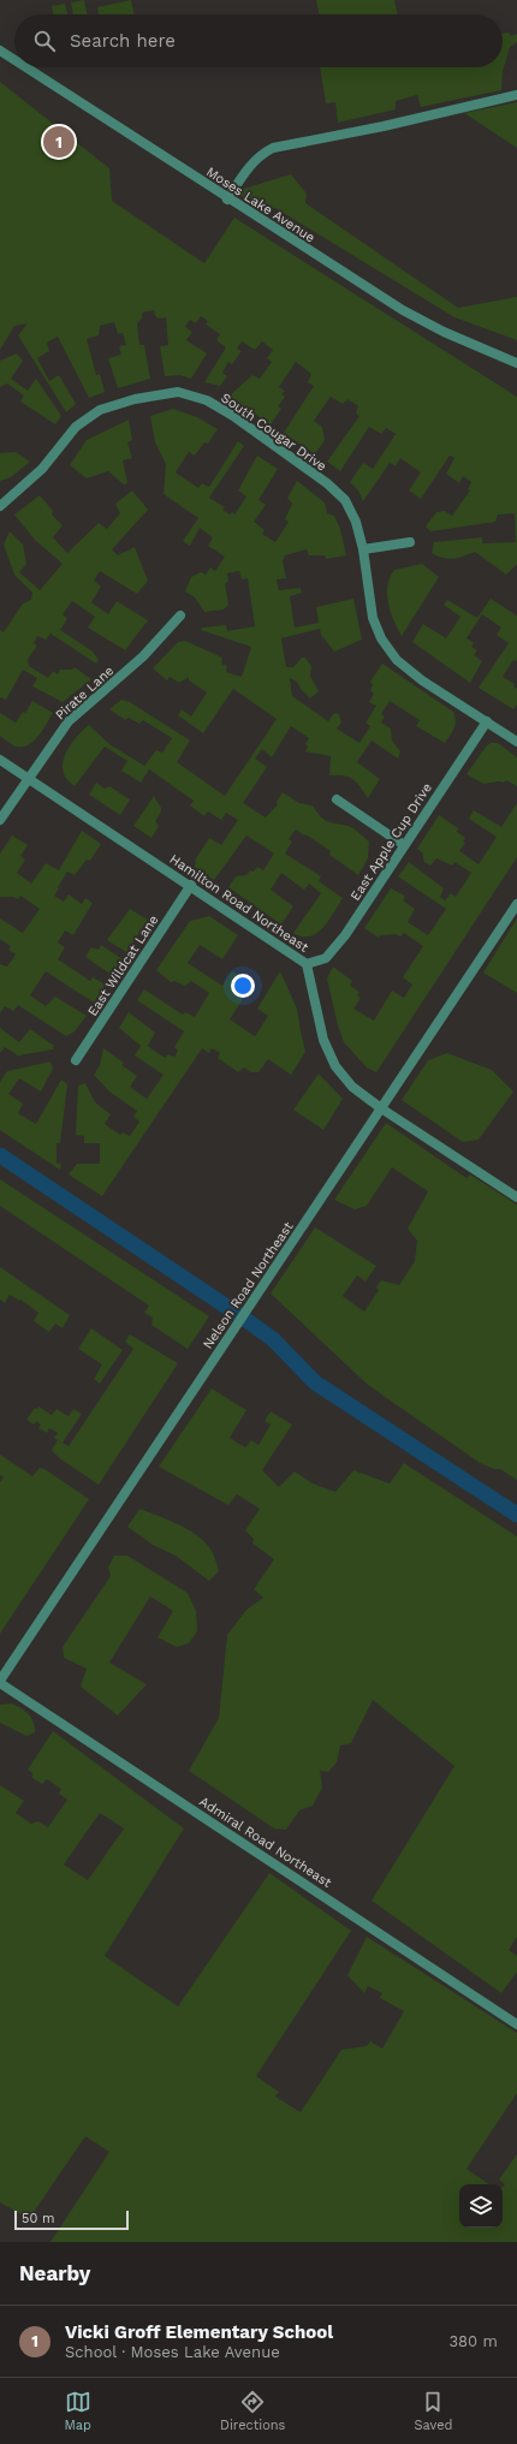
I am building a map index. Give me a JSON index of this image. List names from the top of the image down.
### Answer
{
  "streets": {
    "street": [
      "Moses Lake Avenue",
      "South Cougar Drive",
      "Pirate Lane",
      "East Apple Cup Drive",
      "Hamilton Road Northeast",
      "East Wildcat Lane",
      "Nelson Road Northeast",
      "Admiral Road Northeast"
    ]
  },
  "crossings": [
    ["South Cougar Drive", "East Apple Cup Drive"],
    ["Pirate Lane", "Hamilton Road Northeast"],
    ["East Apple Cup Drive", "Hamilton Road Northeast"],
    ["Hamilton Road Northeast", "East Wildcat Lane"],
    ["Hamilton Road Northeast", "Nelson Road Northeast"],
    ["Nelson Road Northeast", "Admiral Road Northeast"]
  ],
  "scale_bar": "50 m",
  "page": {
    "search": "Search here",
    "pins": "1",
    "scale": "50 m",
    "heading": "Nearby",
    "list": [
      {
        "mark": "1",
        "name": "Vicki Groff Elementary School",
        "note": "School · Moses Lake Avenue",
        "value": "380 m"
      }
    ],
    "nav": ["Map", "Directions", "Saved"]
  }
}
